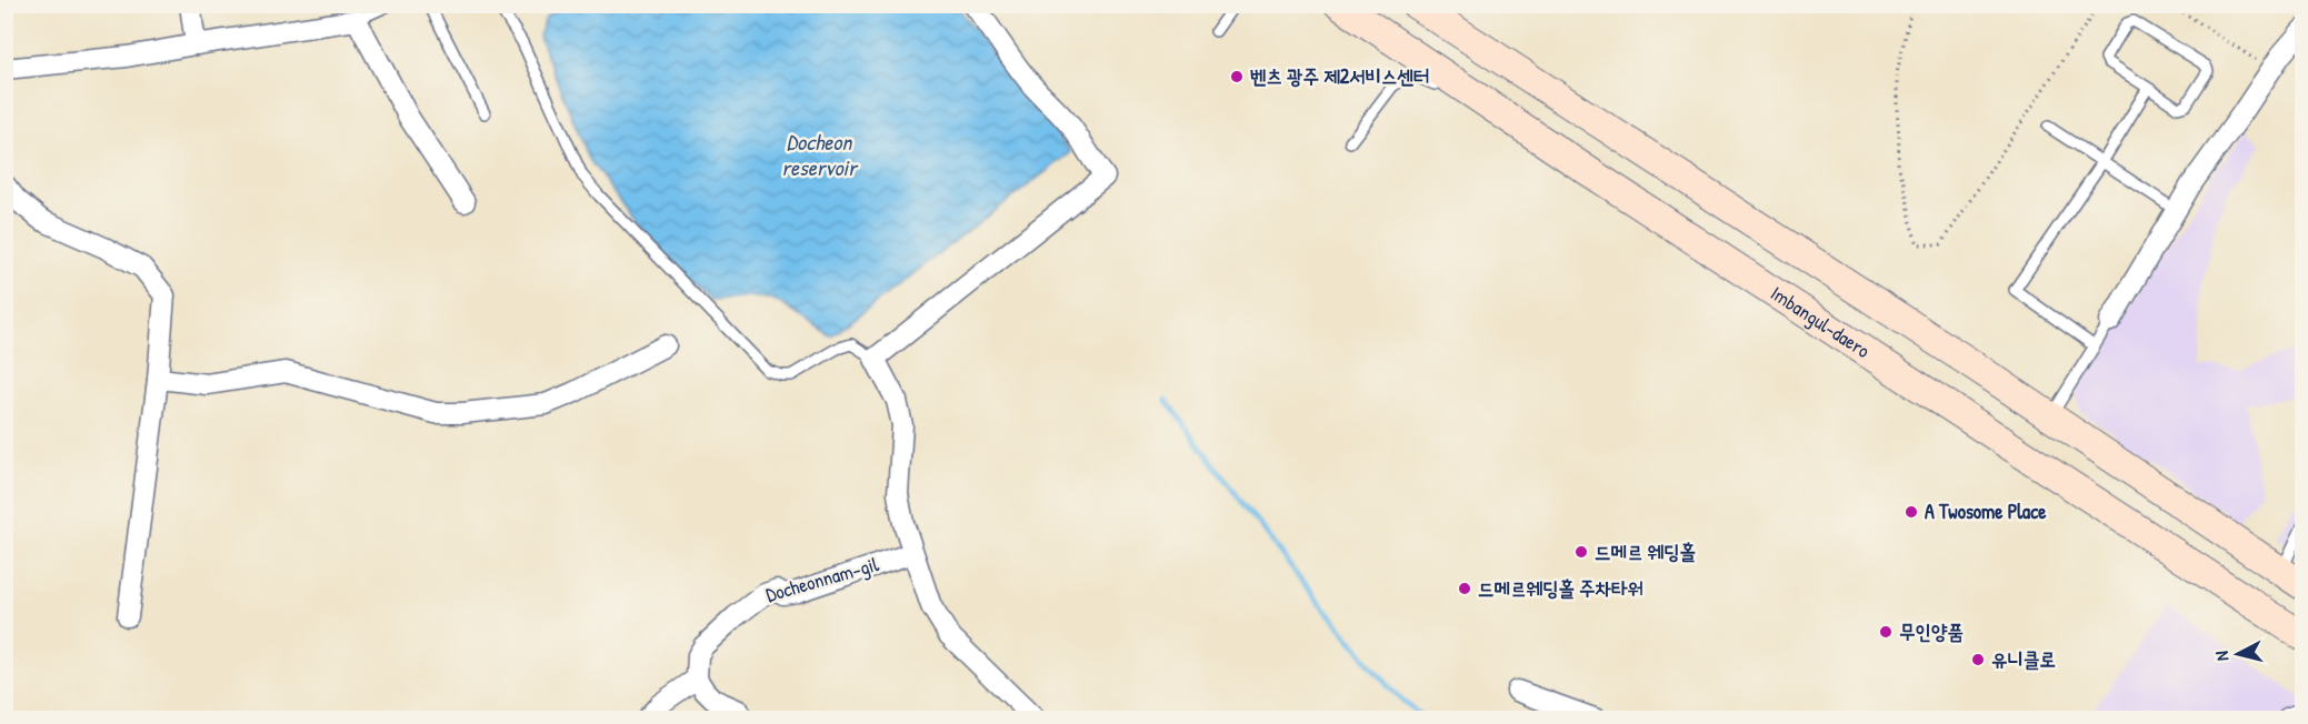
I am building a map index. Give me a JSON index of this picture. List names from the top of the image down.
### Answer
{
  "streets": {
    "main road": ["Imbangul-daero"],
    "street": ["Docheonnam-gil"]
  },
  "water": ["Docheon reservoir"],
  "places": [
    "벤츠 광주 제2서비스센터",
    "A Twosome Place",
    "드메르 웨딩홀",
    "드메르웨딩홀 주차타워",
    "무인양품",
    "유니클로"
  ],
  "north": "left"
}
